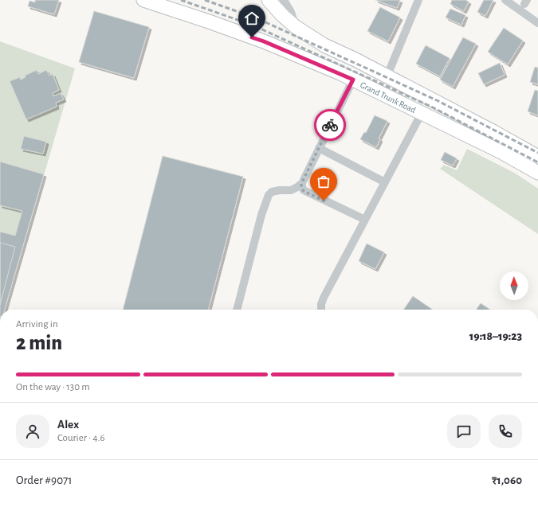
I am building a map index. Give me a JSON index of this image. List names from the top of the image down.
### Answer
{
  "streets": {
    "highway": ["Grand Trunk Road"]
  },
  "north": "top",
  "page": {
    "heading": ["2 min", "Arriving in", "19:18–19:23"],
    "panel": [
      "Alex",
      "Courier · 4.6",
      "Order #9071",
      "₹1,060"
    ],
    "bar": "On the way · 130 m"
  }
}
